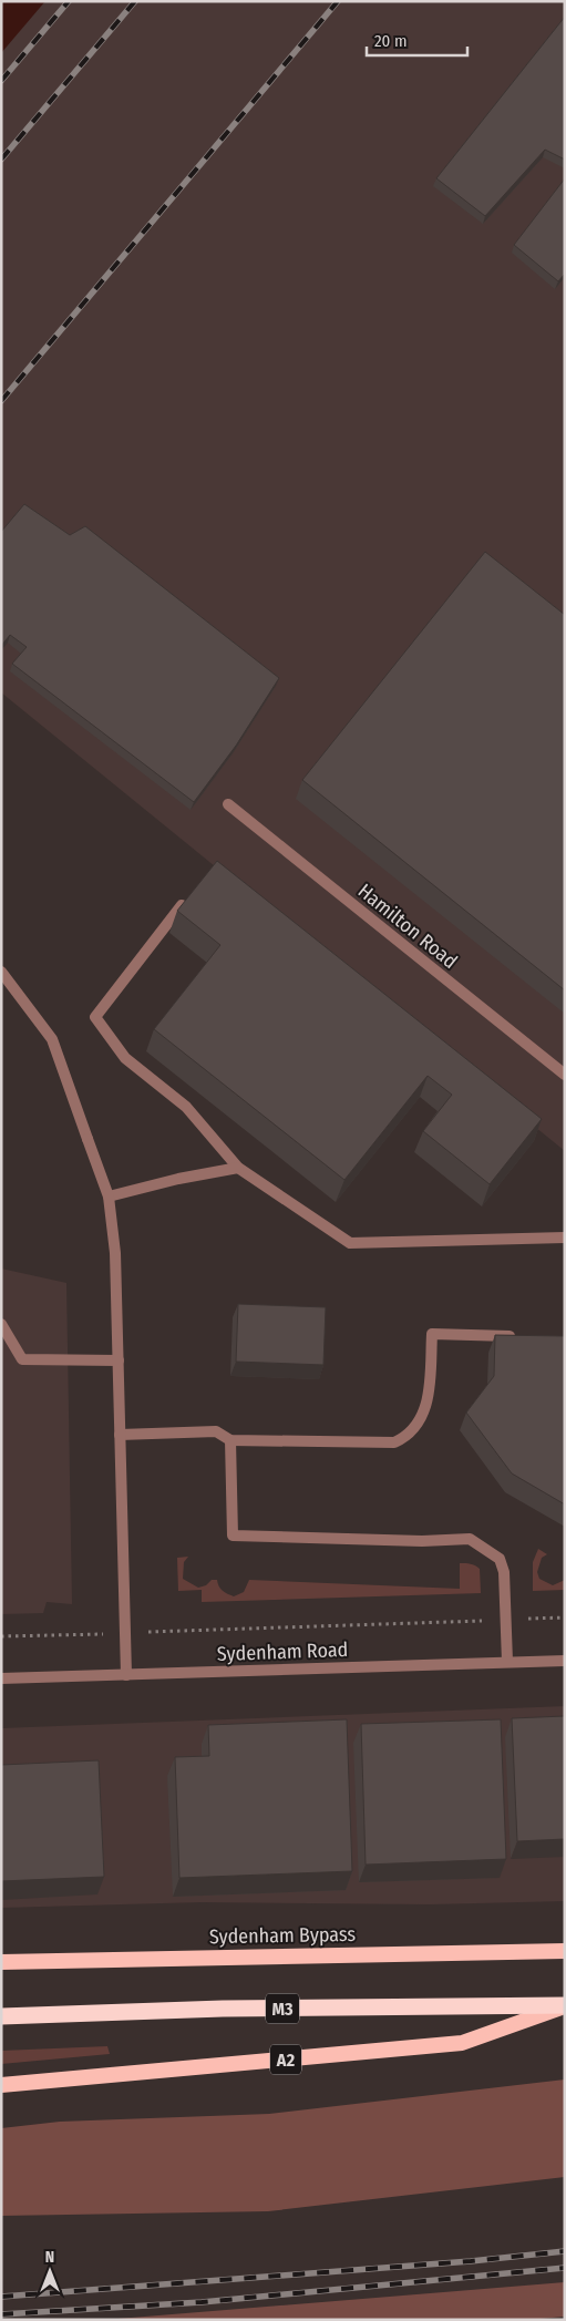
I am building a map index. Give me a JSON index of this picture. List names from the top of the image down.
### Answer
{
  "streets": {
    "highway": ["Sydenham Bypass", "M3", "A2"],
    "street": ["Hamilton Road", "Sydenham Road"]
  },
  "crossings": [
    ["M3", "A2"]
  ],
  "scale_bar": "20 m",
  "north": "top"
}
